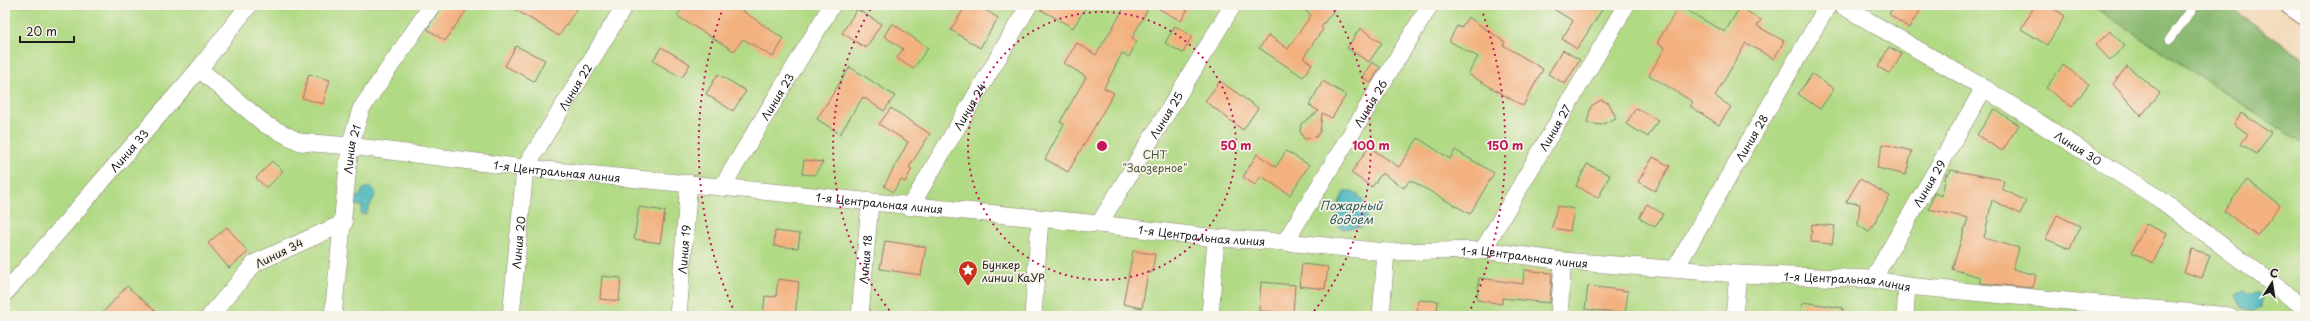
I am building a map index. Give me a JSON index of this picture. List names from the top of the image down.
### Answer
{
  "streets": {
    "street": [
      "Линия 22",
      "Линия 23",
      "Линия 26",
      "Линия 24",
      "Линия 25",
      "Линия 27",
      "Линия 28",
      "Линия 30",
      "Линия 33",
      "Линия 21",
      "1-я Центральная линия",
      "Линия 29",
      "Линия 20",
      "Линия 19",
      "Линия 34",
      "Линия 18"
    ]
  },
  "crossings": [
    ["Линия 22", "1-я Центральная линия"],
    ["Линия 22", "Линия 20"],
    ["Линия 23", "1-я Центральная линия"],
    ["Линия 26", "1-я Центральная линия"],
    ["Линия 24", "1-я Центральная линия"],
    ["Линия 25", "1-я Центральная линия"],
    ["Линия 27", "1-я Центральная линия"],
    ["Линия 28", "1-я Центральная линия"],
    ["Линия 30", "Линия 29"],
    ["Линия 33", "1-я Центральная линия"],
    ["Линия 21", "1-я Центральная линия"],
    ["Линия 21", "Линия 34"],
    ["1-я Центральная линия", "Линия 29"],
    ["1-я Центральная линия", "Линия 20"],
    ["1-я Центральная линия", "Линия 19"],
    ["1-я Центральная линия", "Линия 18"]
  ],
  "water": ["Пожарный водоем"],
  "parks": ["СНТ \"Заозерное\""],
  "places": {
    "place": ["Бункер линии КаУР"]
  },
  "scale_bar": "20 m",
  "north": "top",
  "rings": ["50 m", "100 m", "150 m"]
}
